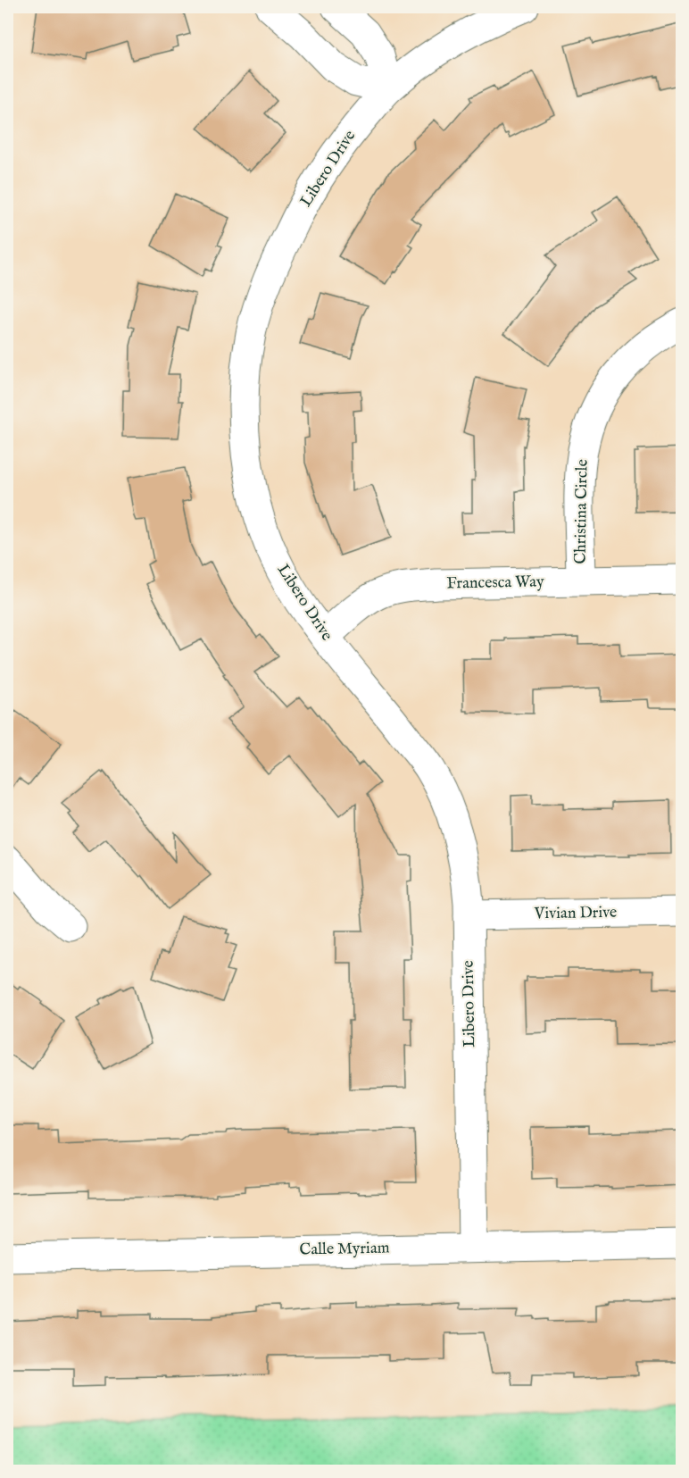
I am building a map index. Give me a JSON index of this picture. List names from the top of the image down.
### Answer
{
  "streets": {
    "street": [
      "Libero Drive",
      "Christina Circle",
      "Francesca Way",
      "Vivian Drive",
      "Calle Myriam"
    ]
  },
  "crossings": [
    ["Libero Drive", "Francesca Way"],
    ["Libero Drive", "Vivian Drive"],
    ["Libero Drive", "Calle Myriam"],
    ["Christina Circle", "Francesca Way"]
  ]
}
